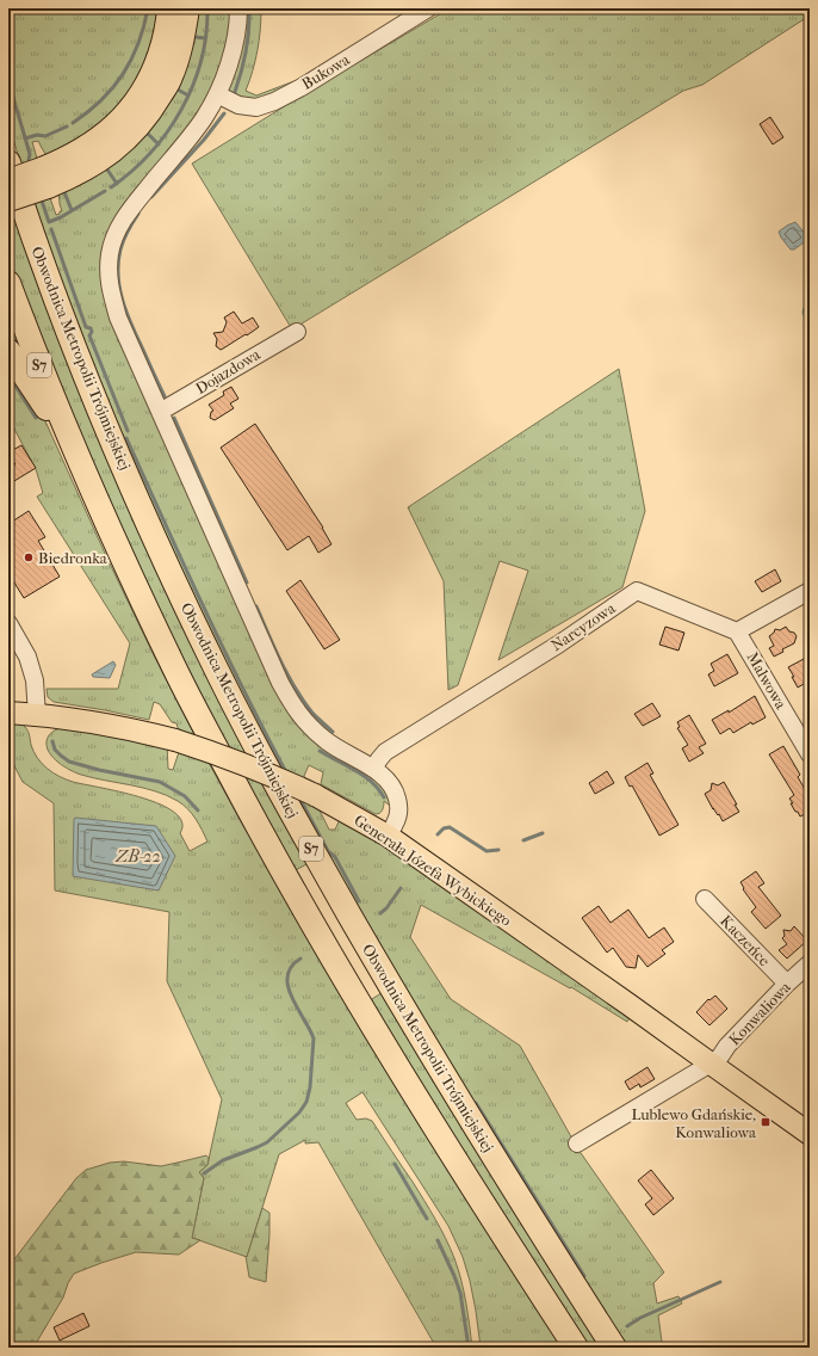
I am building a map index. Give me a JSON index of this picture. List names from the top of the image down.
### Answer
{
  "streets": {
    "highway": ["Obwodnica Metropolii Trójmiejskiej", "S7"],
    "main road": ["Generała Józefa Wybickiego"],
    "street": [
      "Bukowa",
      "Dojazdowa",
      "Narcyzowa",
      "Malwowa",
      "Kaczeńce",
      "Konwaliowa"
    ]
  },
  "crossings": [
    ["Narcyzowa", "Malwowa"],
    ["Generała Józefa Wybickiego", "Konwaliowa"],
    ["Kaczeńce", "Konwaliowa"]
  ],
  "water": ["ZB-22"],
  "places": {
    "other": ["Biedronka"],
    "transit": ["Lublewo Gdańskie, Konwaliowa"]
  }
}
